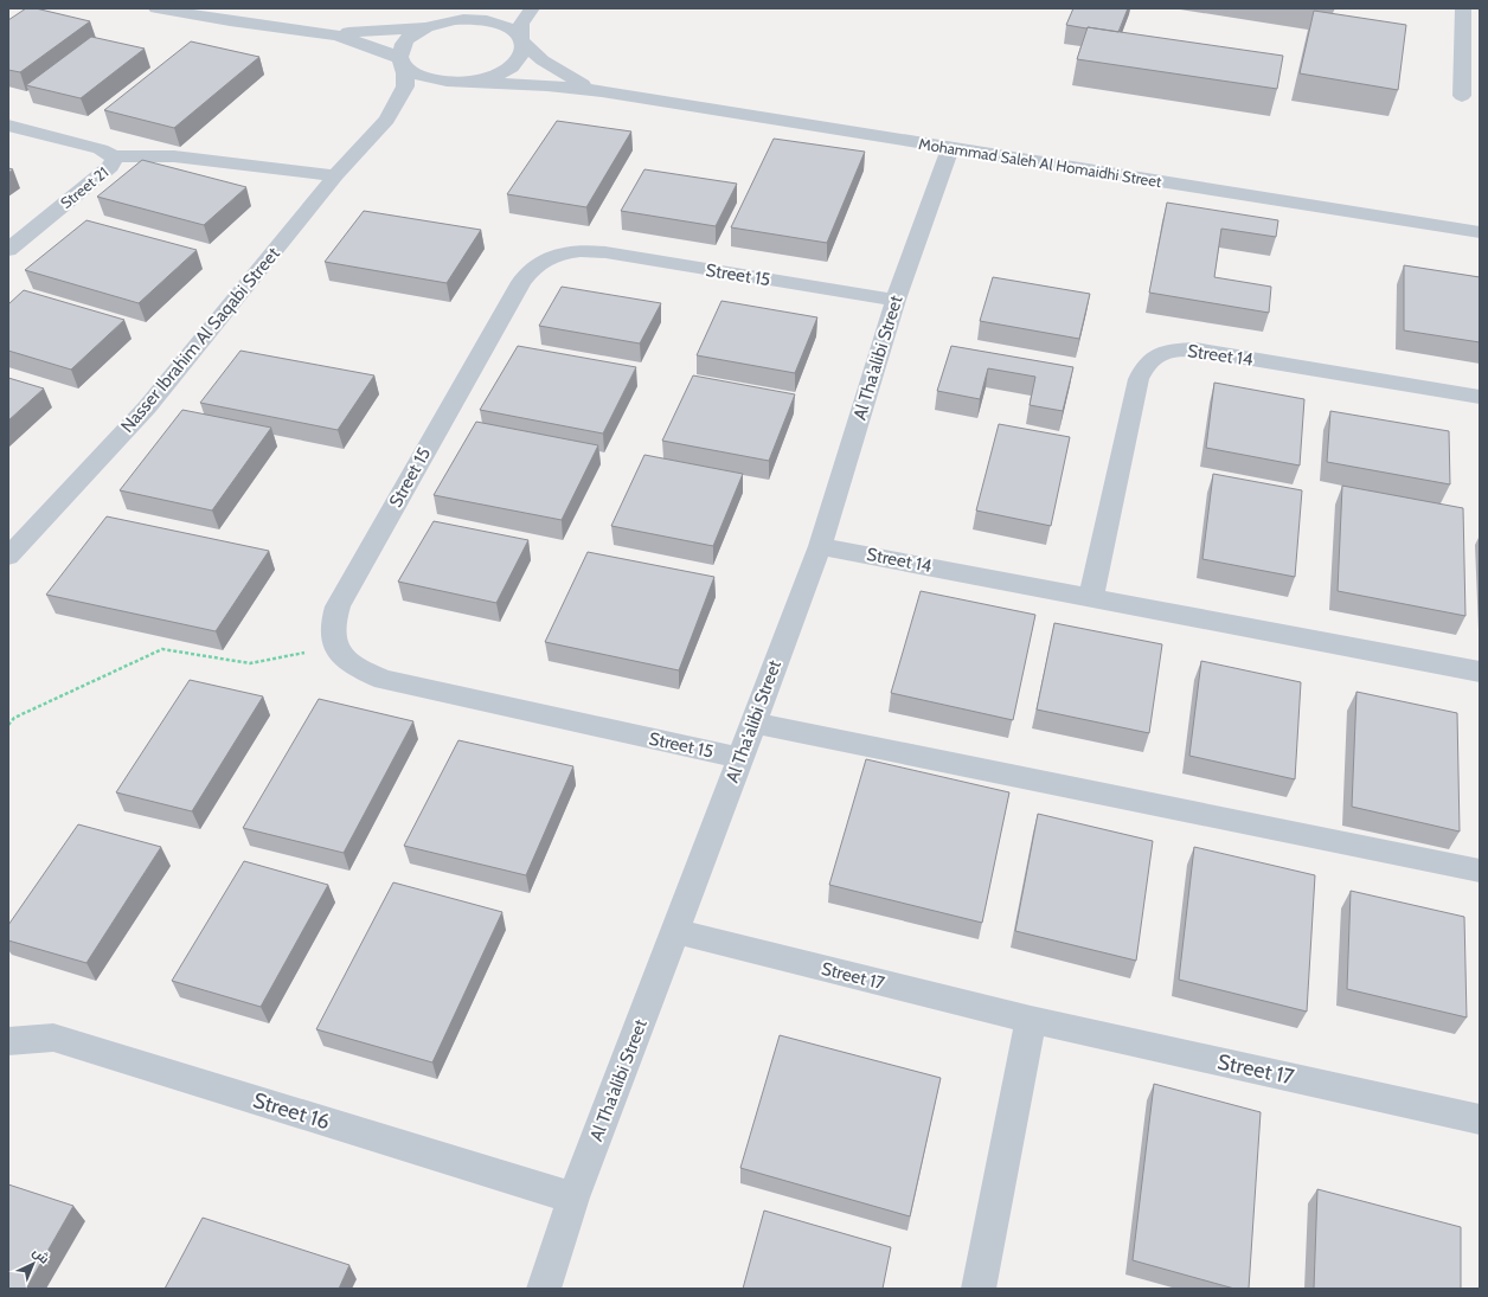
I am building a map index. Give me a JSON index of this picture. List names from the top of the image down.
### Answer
{
  "streets": {
    "street": [
      "Mohammad Saleh Al Homaidhi Street",
      "Street 21",
      "Street 15",
      "Nasser Ibrahim Al Saqabi Street",
      "Street 14",
      "Al Tha'alibi Street",
      "Street 17",
      "Street 16"
    ]
  },
  "crossings": [
    ["Mohammad Saleh Al Homaidhi Street", "Nasser Ibrahim Al Saqabi Street"],
    ["Mohammad Saleh Al Homaidhi Street", "Al Tha'alibi Street"],
    ["Street 15", "Al Tha'alibi Street"],
    ["Street 14", "Al Tha'alibi Street"],
    ["Al Tha'alibi Street", "Street 17"],
    ["Al Tha'alibi Street", "Street 16"]
  ],
  "north": "top right"
}
